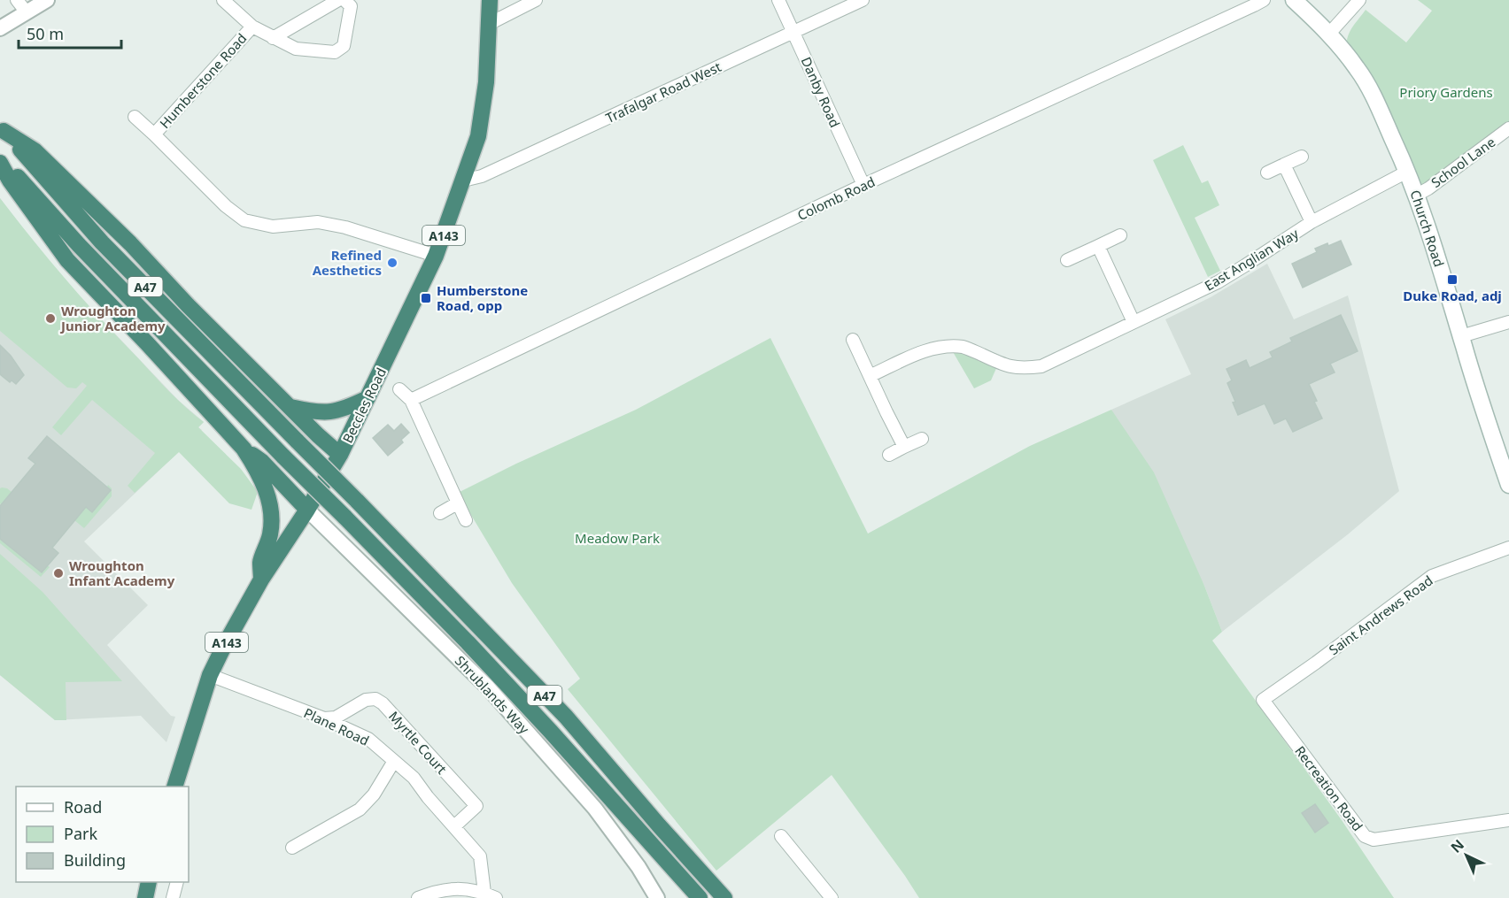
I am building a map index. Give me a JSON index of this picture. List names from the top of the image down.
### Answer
{
  "streets": {
    "highway": ["A143", "A47", "Beccles Road"],
    "main road": ["Church Road"],
    "street": [
      "Humberstone Road",
      "Trafalgar Road West",
      "Danby Road",
      "School Lane",
      "Colomb Road",
      "East Anglian Way",
      "Saint Andrews Road",
      "Shrublands Way",
      "Plane Road",
      "Myrtle Court",
      "Recreation Road"
    ]
  },
  "crossings": [
    ["Humberstone Road", "Beccles Road"],
    ["Trafalgar Road West", "Danby Road"],
    ["Trafalgar Road West", "Beccles Road"],
    ["Danby Road", "Colomb Road"],
    ["School Lane", "Church Road"],
    ["Church Road", "East Anglian Way"],
    ["A47", "Beccles Road"],
    ["A47", "Shrublands Way"],
    ["Beccles Road", "Shrublands Way"],
    ["Beccles Road", "Plane Road"],
    ["Saint Andrews Road", "Recreation Road"],
    ["Plane Road", "Myrtle Court"]
  ],
  "parks": ["Priory Gardens", "Meadow Park"],
  "places": {
    "other": ["Refined Aesthetics", "Wroughton Junior Academy", "Wroughton Infant Academy"],
    "transit": ["Duke Road, adj", "Humberstone Road, opp"]
  },
  "legend": ["Road", "Park", "Building"],
  "scale_bar": "50 m",
  "north": "top left"
}
